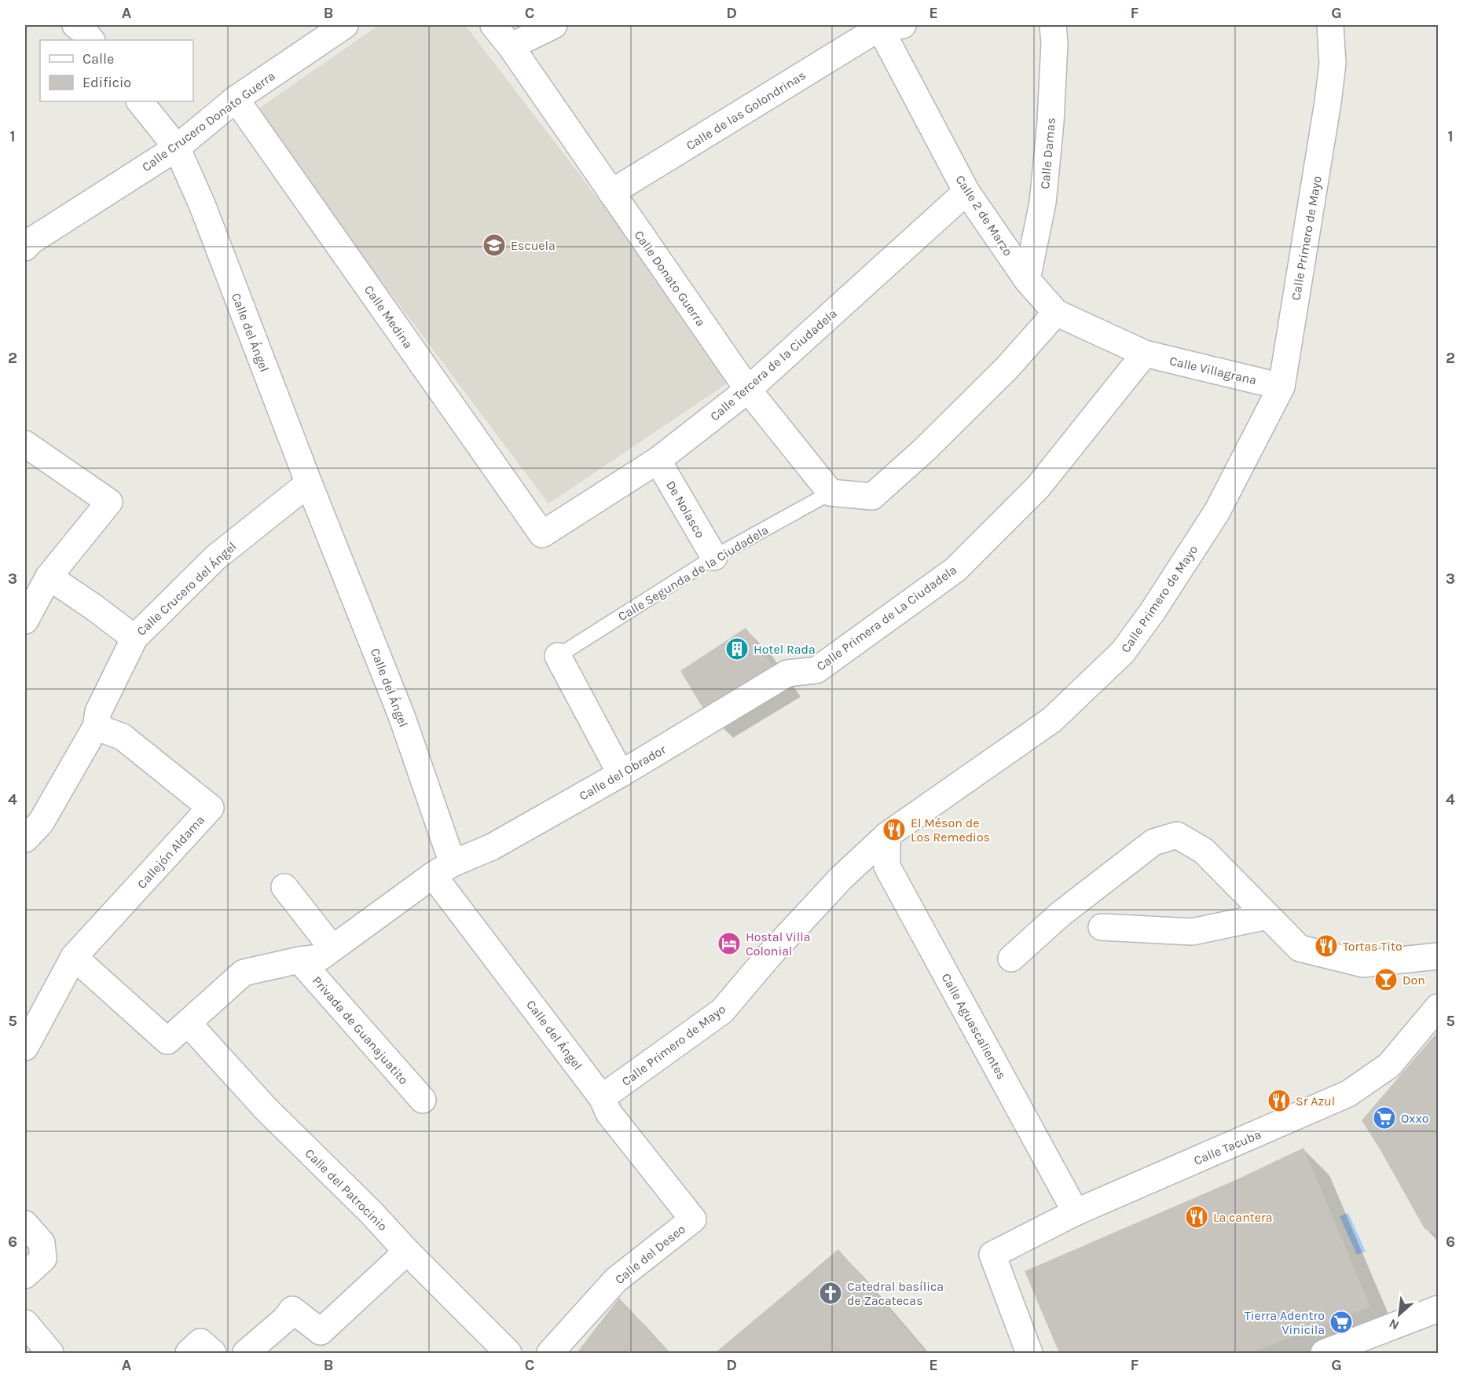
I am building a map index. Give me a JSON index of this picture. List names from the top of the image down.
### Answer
{
  "streets": {
    "street": [
      "Calle de las Golondrinas",
      "Calle Crucero Donato Guerra",
      "Calle Damas",
      "Calle 2 de Marzo",
      "Calle Primero de Mayo",
      "Calle Donato Guerra",
      "Calle Medina",
      "Calle del Ángel",
      "Calle Tercera de la Ciudadela",
      "Calle Villagrana",
      "De Nolasco",
      "Calle Crucero del Ángel",
      "Calle Primera de La Ciudadela",
      "Calle del Obrador",
      "Callejón Aldama",
      "Calle Aguascalientes",
      "Privada de Guanajuatito",
      "Calle Tacuba",
      "Calle del Patrocinio",
      "Calle del Deseo"
    ],
    "lane": ["Calle Segunda de la Ciudadela"]
  },
  "crossings": [
    ["Calle de las Golondrinas", "Calle 2 de Marzo"],
    ["Calle de las Golondrinas", "Calle Donato Guerra"],
    ["Calle Crucero Donato Guerra", "Calle Medina"],
    ["Calle Crucero Donato Guerra", "Calle del Ángel"],
    ["Calle Damas", "Calle 2 de Marzo"],
    ["Calle 2 de Marzo", "Calle Tercera de la Ciudadela"],
    ["Calle 2 de Marzo", "Calle Villagrana"],
    ["Calle 2 de Marzo", "Calle Primera de La Ciudadela"],
    ["Calle Primero de Mayo", "Calle del Ángel"],
    ["Calle Primero de Mayo", "Calle Villagrana"],
    ["Calle Primero de Mayo", "Calle Aguascalientes"],
    ["Calle Donato Guerra", "Calle Tercera de la Ciudadela"],
    ["Calle Donato Guerra", "Calle Segunda de la Ciudadela"],
    ["Calle Medina", "Calle Tercera de la Ciudadela"],
    ["Calle del Ángel", "Calle Crucero del Ángel"],
    ["Calle del Ángel", "Calle del Obrador"],
    ["Calle del Ángel", "Calle del Deseo"],
    ["Calle Tercera de la Ciudadela", "De Nolasco"],
    ["Calle Villagrana", "Calle Primera de La Ciudadela"],
    ["De Nolasco", "Calle Segunda de la Ciudadela"],
    ["Calle Crucero del Ángel", "Callejón Aldama"],
    ["Calle Primera de La Ciudadela", "Calle del Obrador"],
    ["Calle del Obrador", "Callejón Aldama"],
    ["Calle del Obrador", "Privada de Guanajuatito"],
    ["Calle del Obrador", "Calle del Patrocinio"],
    ["Calle Aguascalientes", "Calle Tacuba"]
  ],
  "places": {
    "school or university": ["Escuela"],
    "building": ["Hotel Rada"],
    "restaurant": [
      "El Méson de Los Remedios",
      "Tortas Tito",
      "Sr Azul",
      "La cantera"
    ],
    "hotel": ["Hostal Villa Colonial"],
    "bar": ["Don"],
    "supermarket": ["Oxxo", "Tierra Adentro Vinicila"],
    "church": ["Catedral basílica de Zacatecas"]
  },
  "legend": ["Calle", "Edificio"],
  "north": "bottom left",
  "grid": {
    "columns": [
      "A",
      "B",
      "C",
      "D",
      "E",
      "F",
      "G"
    ],
    "rows": [
      "1",
      "2",
      "3",
      "4",
      "5",
      "6"
    ]
  }
}
